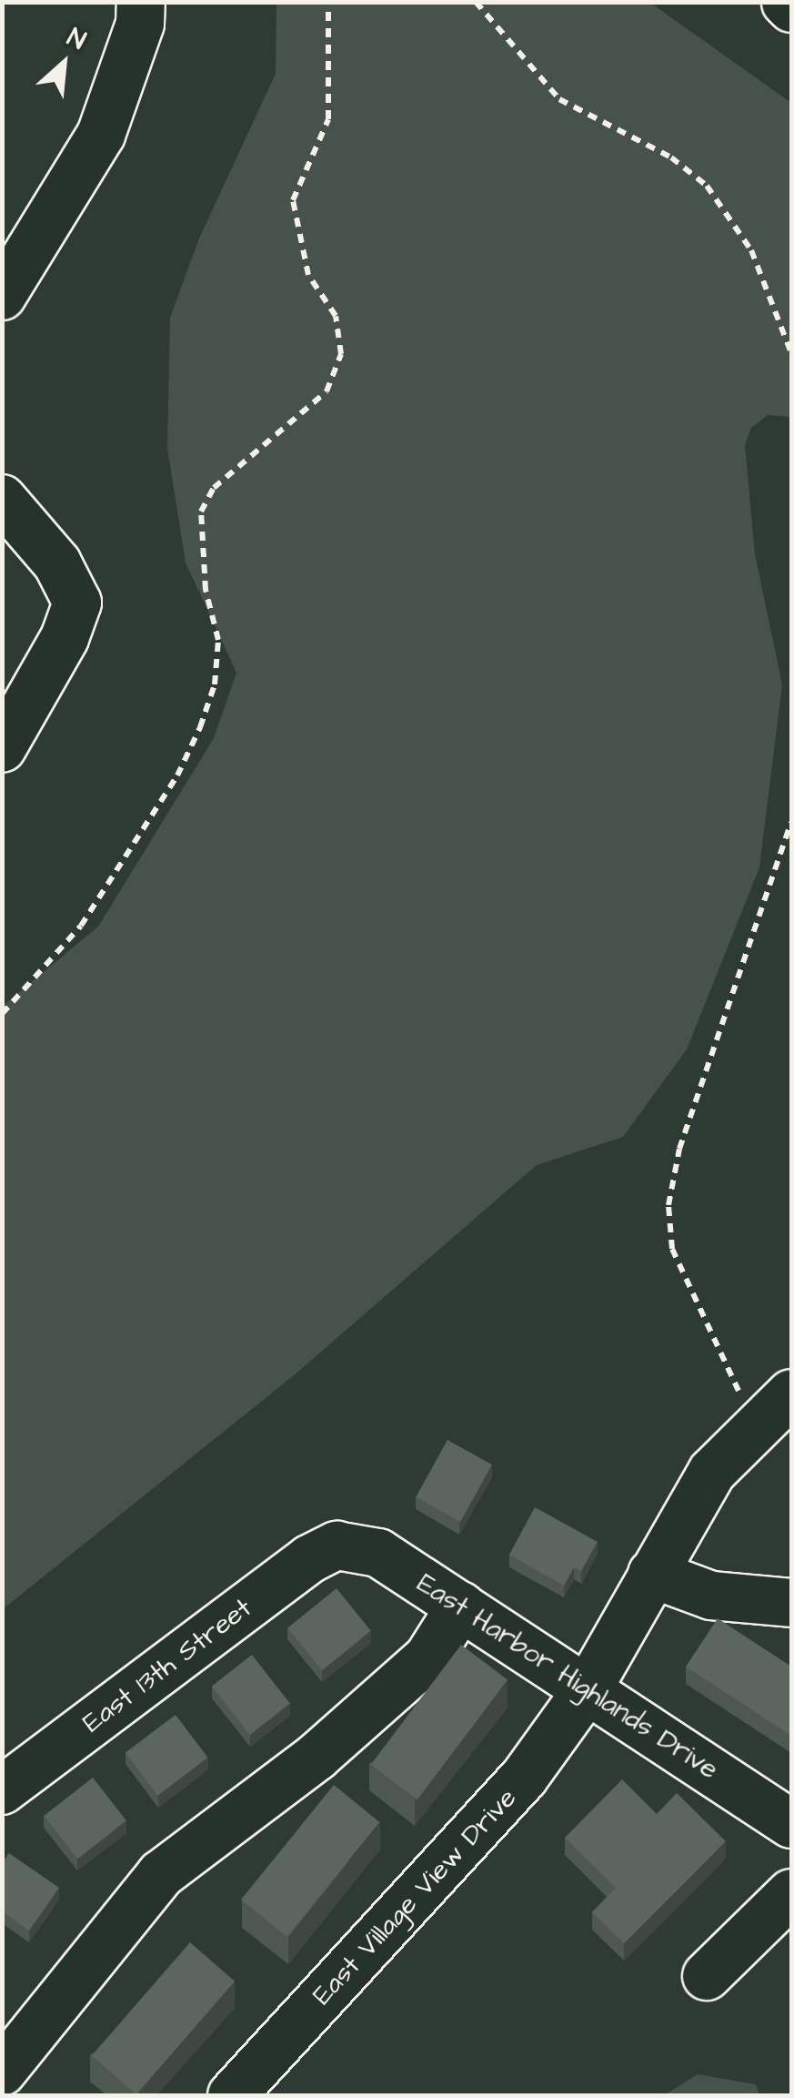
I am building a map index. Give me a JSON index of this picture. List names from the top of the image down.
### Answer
{
  "streets": {
    "street": ["East 13th Street", "East Harbor Highlands Drive", "East Village View Drive"]
  },
  "crossings": [
    ["East 13th Street", "East Harbor Highlands Drive"],
    ["East Harbor Highlands Drive", "East Village View Drive"]
  ],
  "north": "top right"
}
